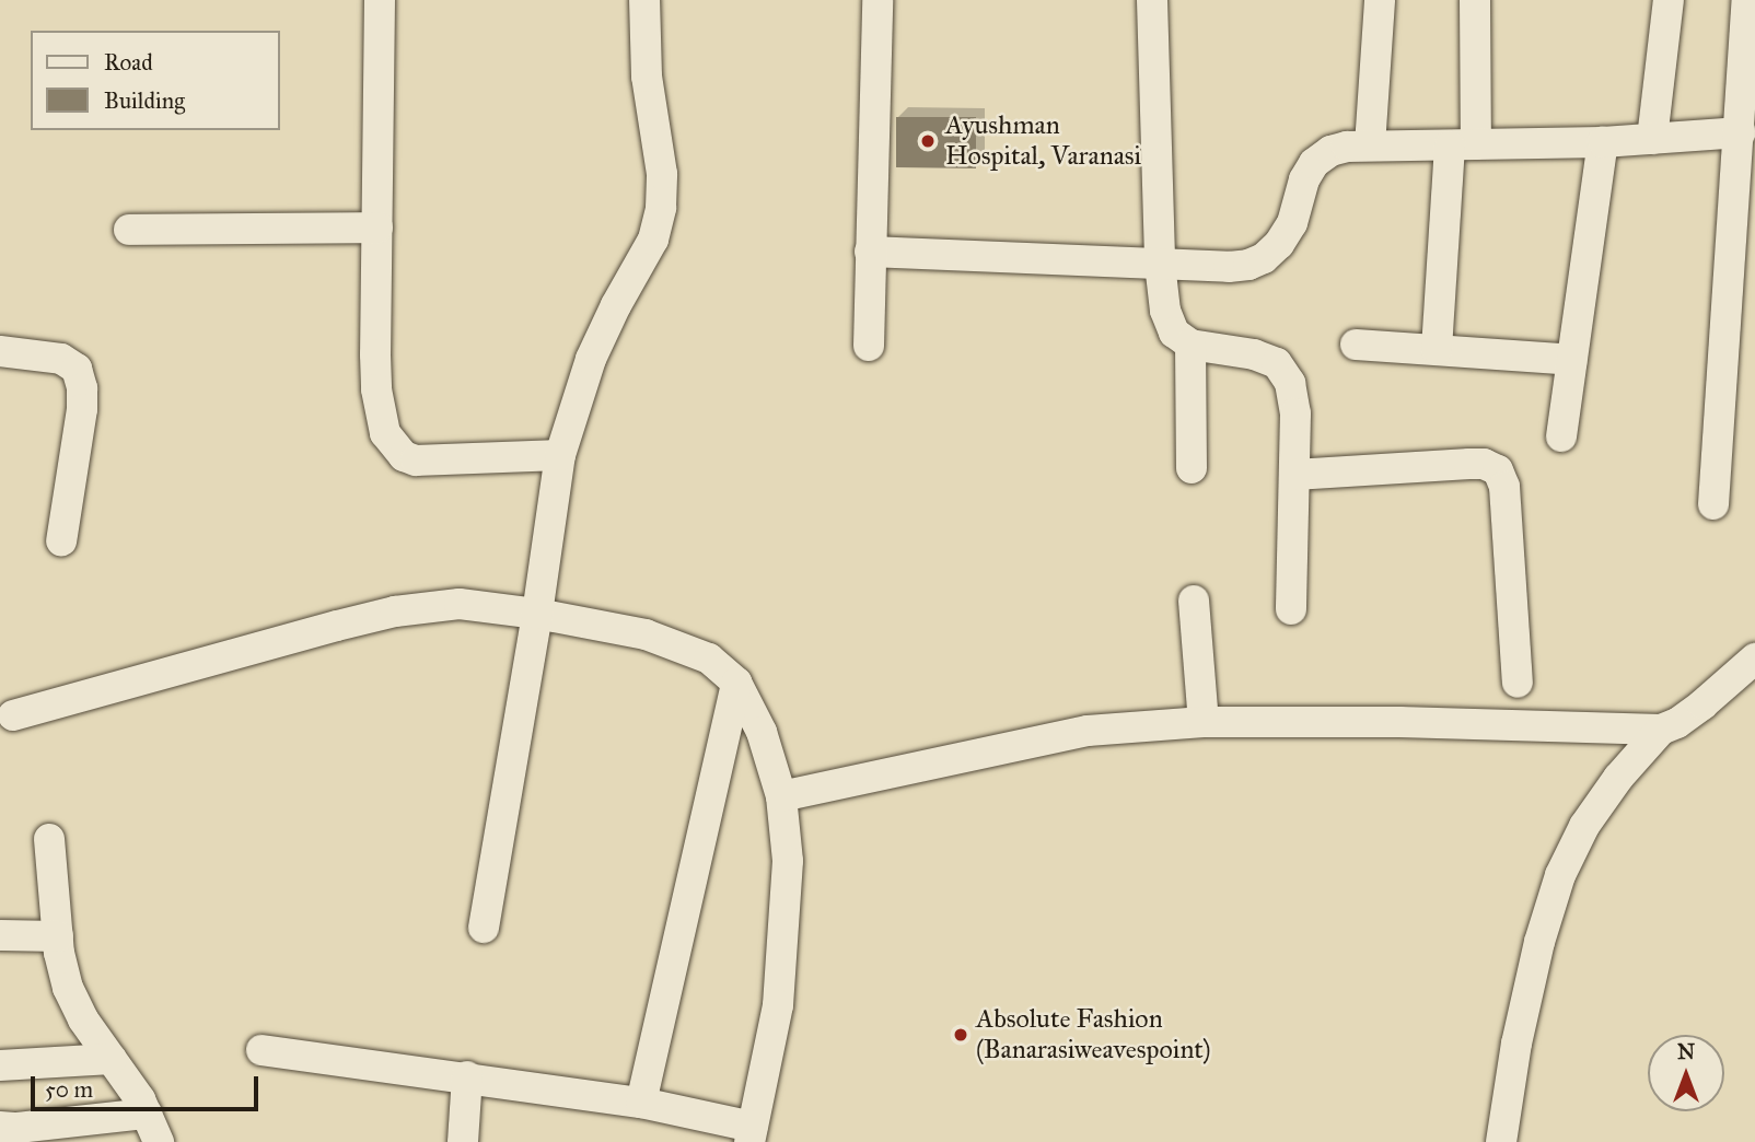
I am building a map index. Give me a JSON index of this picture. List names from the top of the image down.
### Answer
{
  "places": ["Ayushman Hospital, Varanasi", "Absolute Fashion (Banarasiweavespoint)"],
  "legend": ["Road", "Building"],
  "scale_bar": "50 m",
  "north": "top"
}
